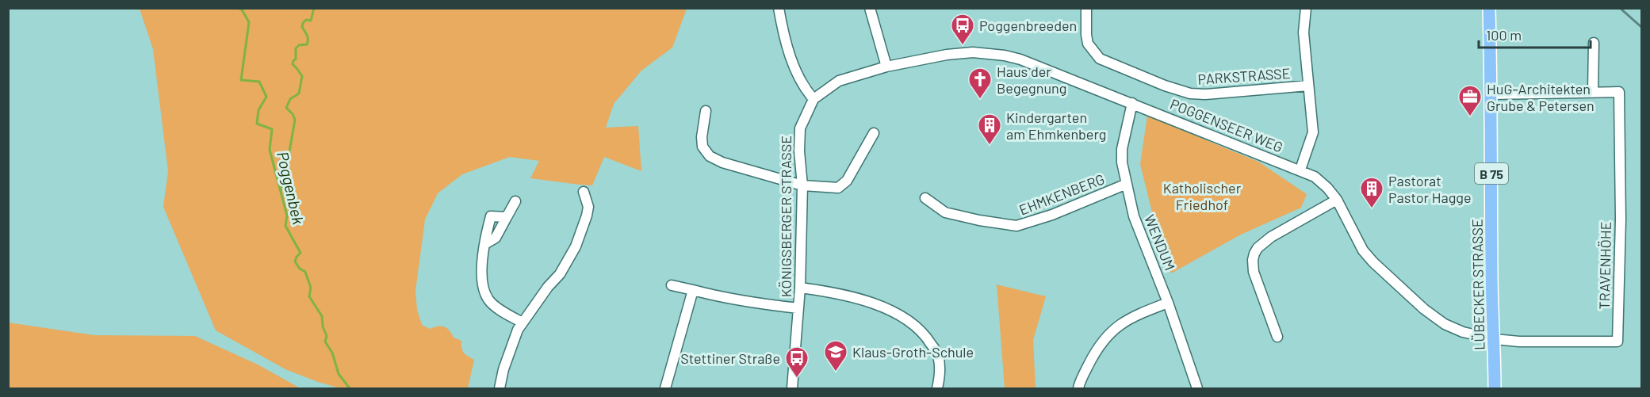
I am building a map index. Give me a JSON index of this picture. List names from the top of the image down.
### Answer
{
  "streets": {
    "main road": ["B 75", "LÜBECKER STRASSE"],
    "street": [
      "PARKSTRASSE",
      "POGGENSEER WEG",
      "EHMKENBERG",
      "KÖNIGSBERGER STRASSE",
      "WENDUM",
      "TRAVENHÖHE"
    ]
  },
  "crossings": [
    ["POGGENSEER WEG", "WENDUM"],
    ["POGGENSEER WEG", "TRAVENHÖHE"],
    ["POGGENSEER WEG", "LÜBECKER STRASSE"],
    ["EHMKENBERG", "WENDUM"],
    ["TRAVENHÖHE", "LÜBECKER STRASSE"]
  ],
  "water": ["Poggenbek"],
  "parks": ["Katholischer Friedhof"],
  "places": {
    "bus stop": ["Poggenbreeden", "Stettiner Straße"],
    "church": ["Haus der Begegnung"],
    "office": ["HuG-Architekten Grube & Petersen"],
    "building": ["Kindergarten am Ehmkenberg", "Pastorat Pastor Hagge"],
    "school or university": ["Klaus-Groth-Schule"]
  },
  "scale_bar": "100 m"
}
